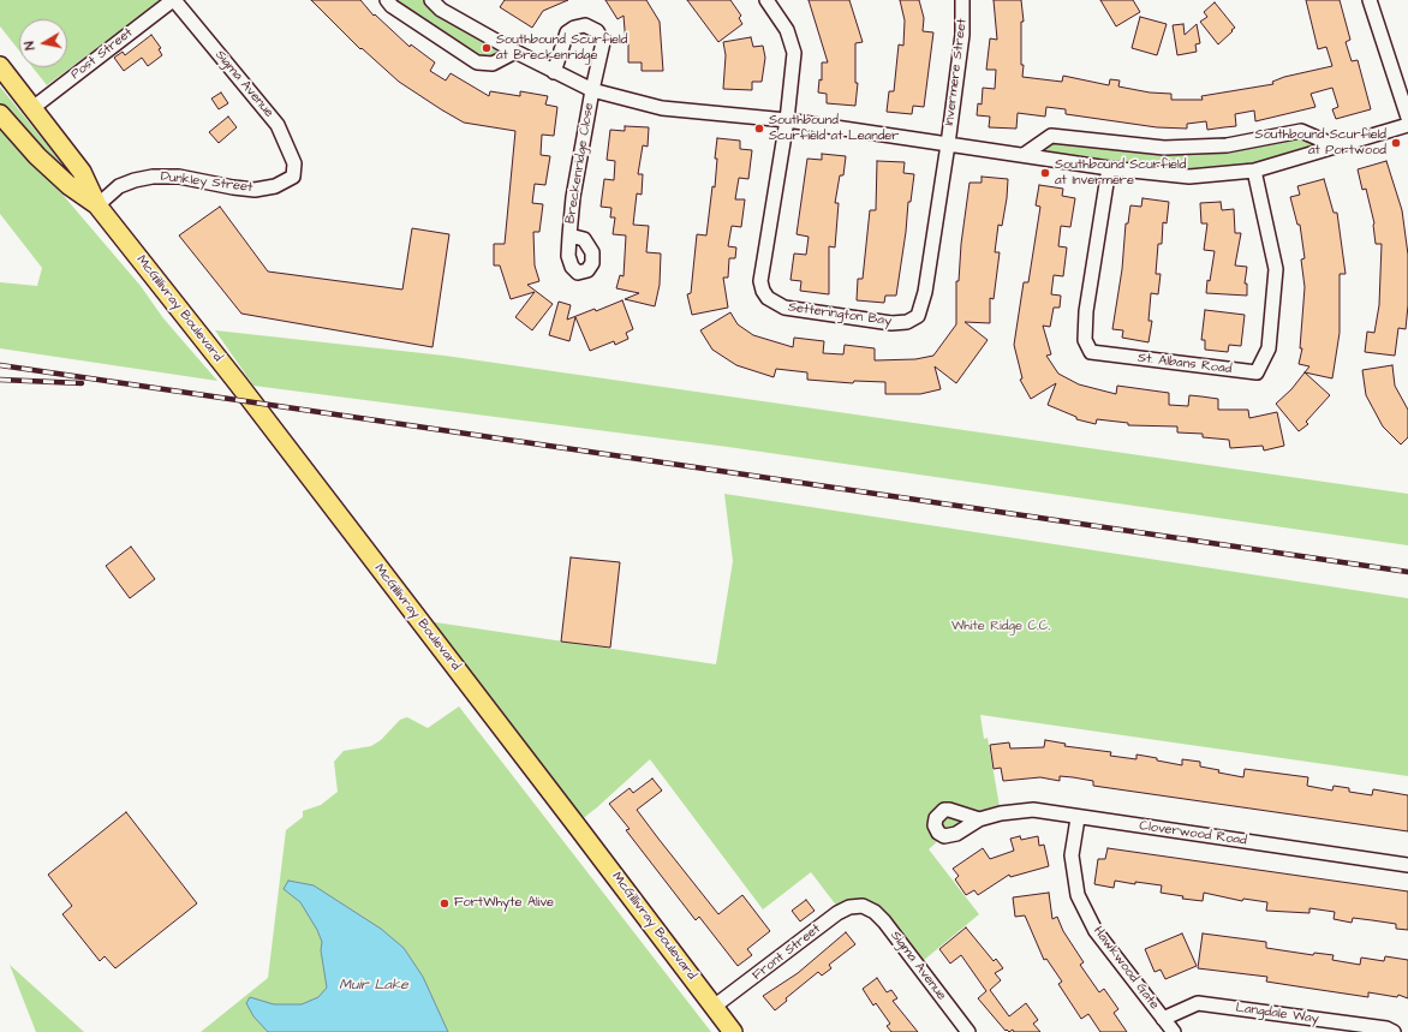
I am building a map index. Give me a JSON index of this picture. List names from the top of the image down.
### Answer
{
  "streets": {
    "main road": ["McGillivray Boulevard"],
    "street": [
      "Post Street",
      "Invermere Street",
      "Sigma Avenue",
      "Breckenridge Close",
      "Dunkley Street",
      "Setterington Bay",
      "St. Albans Road",
      "Cloverwood Road",
      "Front Street",
      "Hawkwood Gate",
      "Langdale Way"
    ]
  },
  "crossings": [
    ["Post Street", "Sigma Avenue"],
    ["Post Street", "McGillivray Boulevard"],
    ["Invermere Street", "Setterington Bay"],
    ["Sigma Avenue", "Dunkley Street"],
    ["Sigma Avenue", "Front Street"],
    ["Dunkley Street", "McGillivray Boulevard"],
    ["McGillivray Boulevard", "Front Street"],
    ["Cloverwood Road", "Hawkwood Gate"],
    ["Hawkwood Gate", "Langdale Way"]
  ],
  "water": ["Muir Lake"],
  "parks": ["White Ridge C.C."],
  "places": [
    "Southbound Scurfield at Breckenridge",
    "Southbound Scurfield at Leander",
    "Southbound Scurfield at Portwood",
    "Southbound Scurfield at Invermere",
    "FortWhyte Alive"
  ],
  "north": "left"
}
